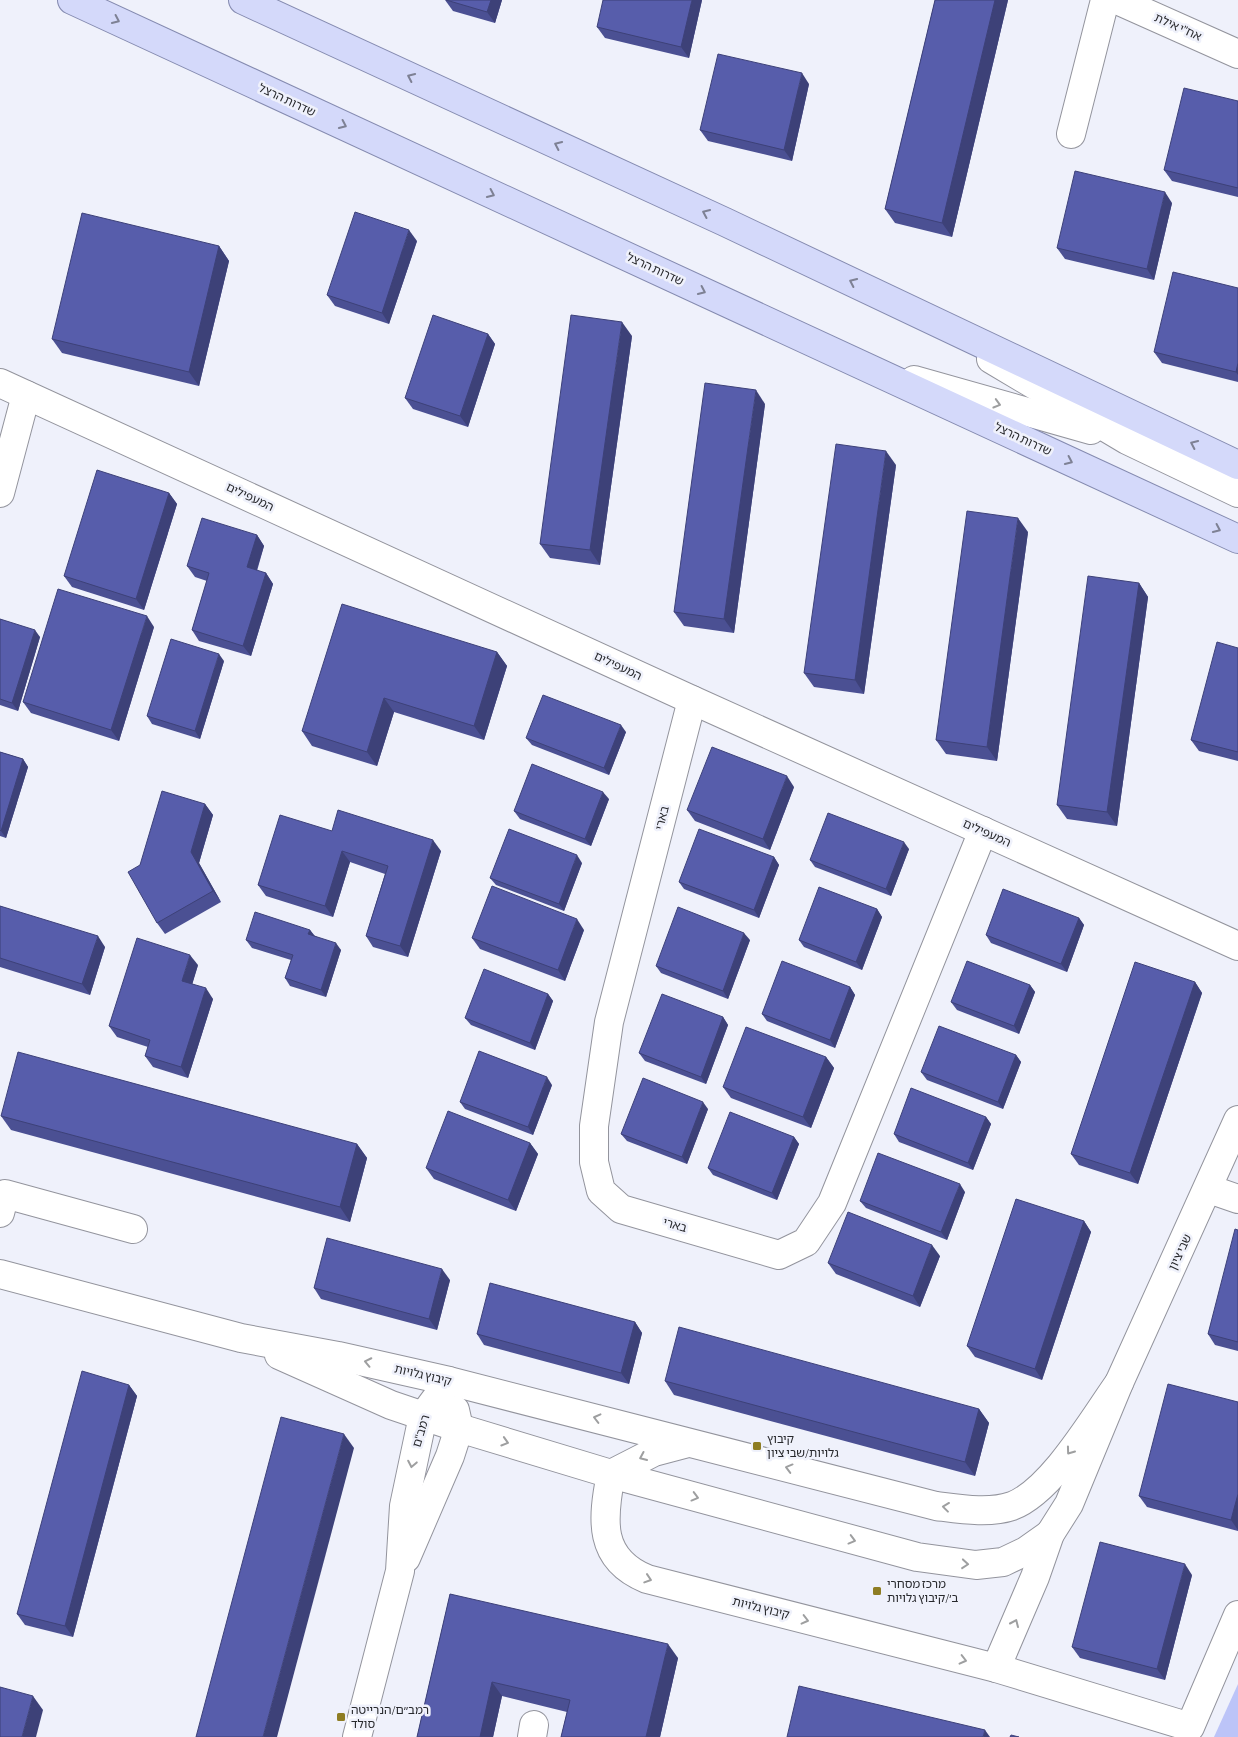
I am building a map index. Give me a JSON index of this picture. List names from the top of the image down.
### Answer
{
  "streets": {
    "main road": ["שדרות הרצל"],
    "street": [
      "אח\"י אילת",
      "המעפילים",
      "בארי",
      "שבי ציון",
      "קיבוץ גלויות",
      "רמב\"ם"
    ]
  },
  "crossings": [
    ["המעפילים", "בארי"],
    ["שבי ציון", "קיבוץ גלויות"],
    ["קיבוץ גלויות", "רמב\"ם"]
  ],
  "places": {
    "transit": ["קיבוץ גלויות/שבי ציון", "מרכז מסחרי ב׳/קיבוץ גלויות", "רמב״ם/הנרייטה סולד"]
  }
}
